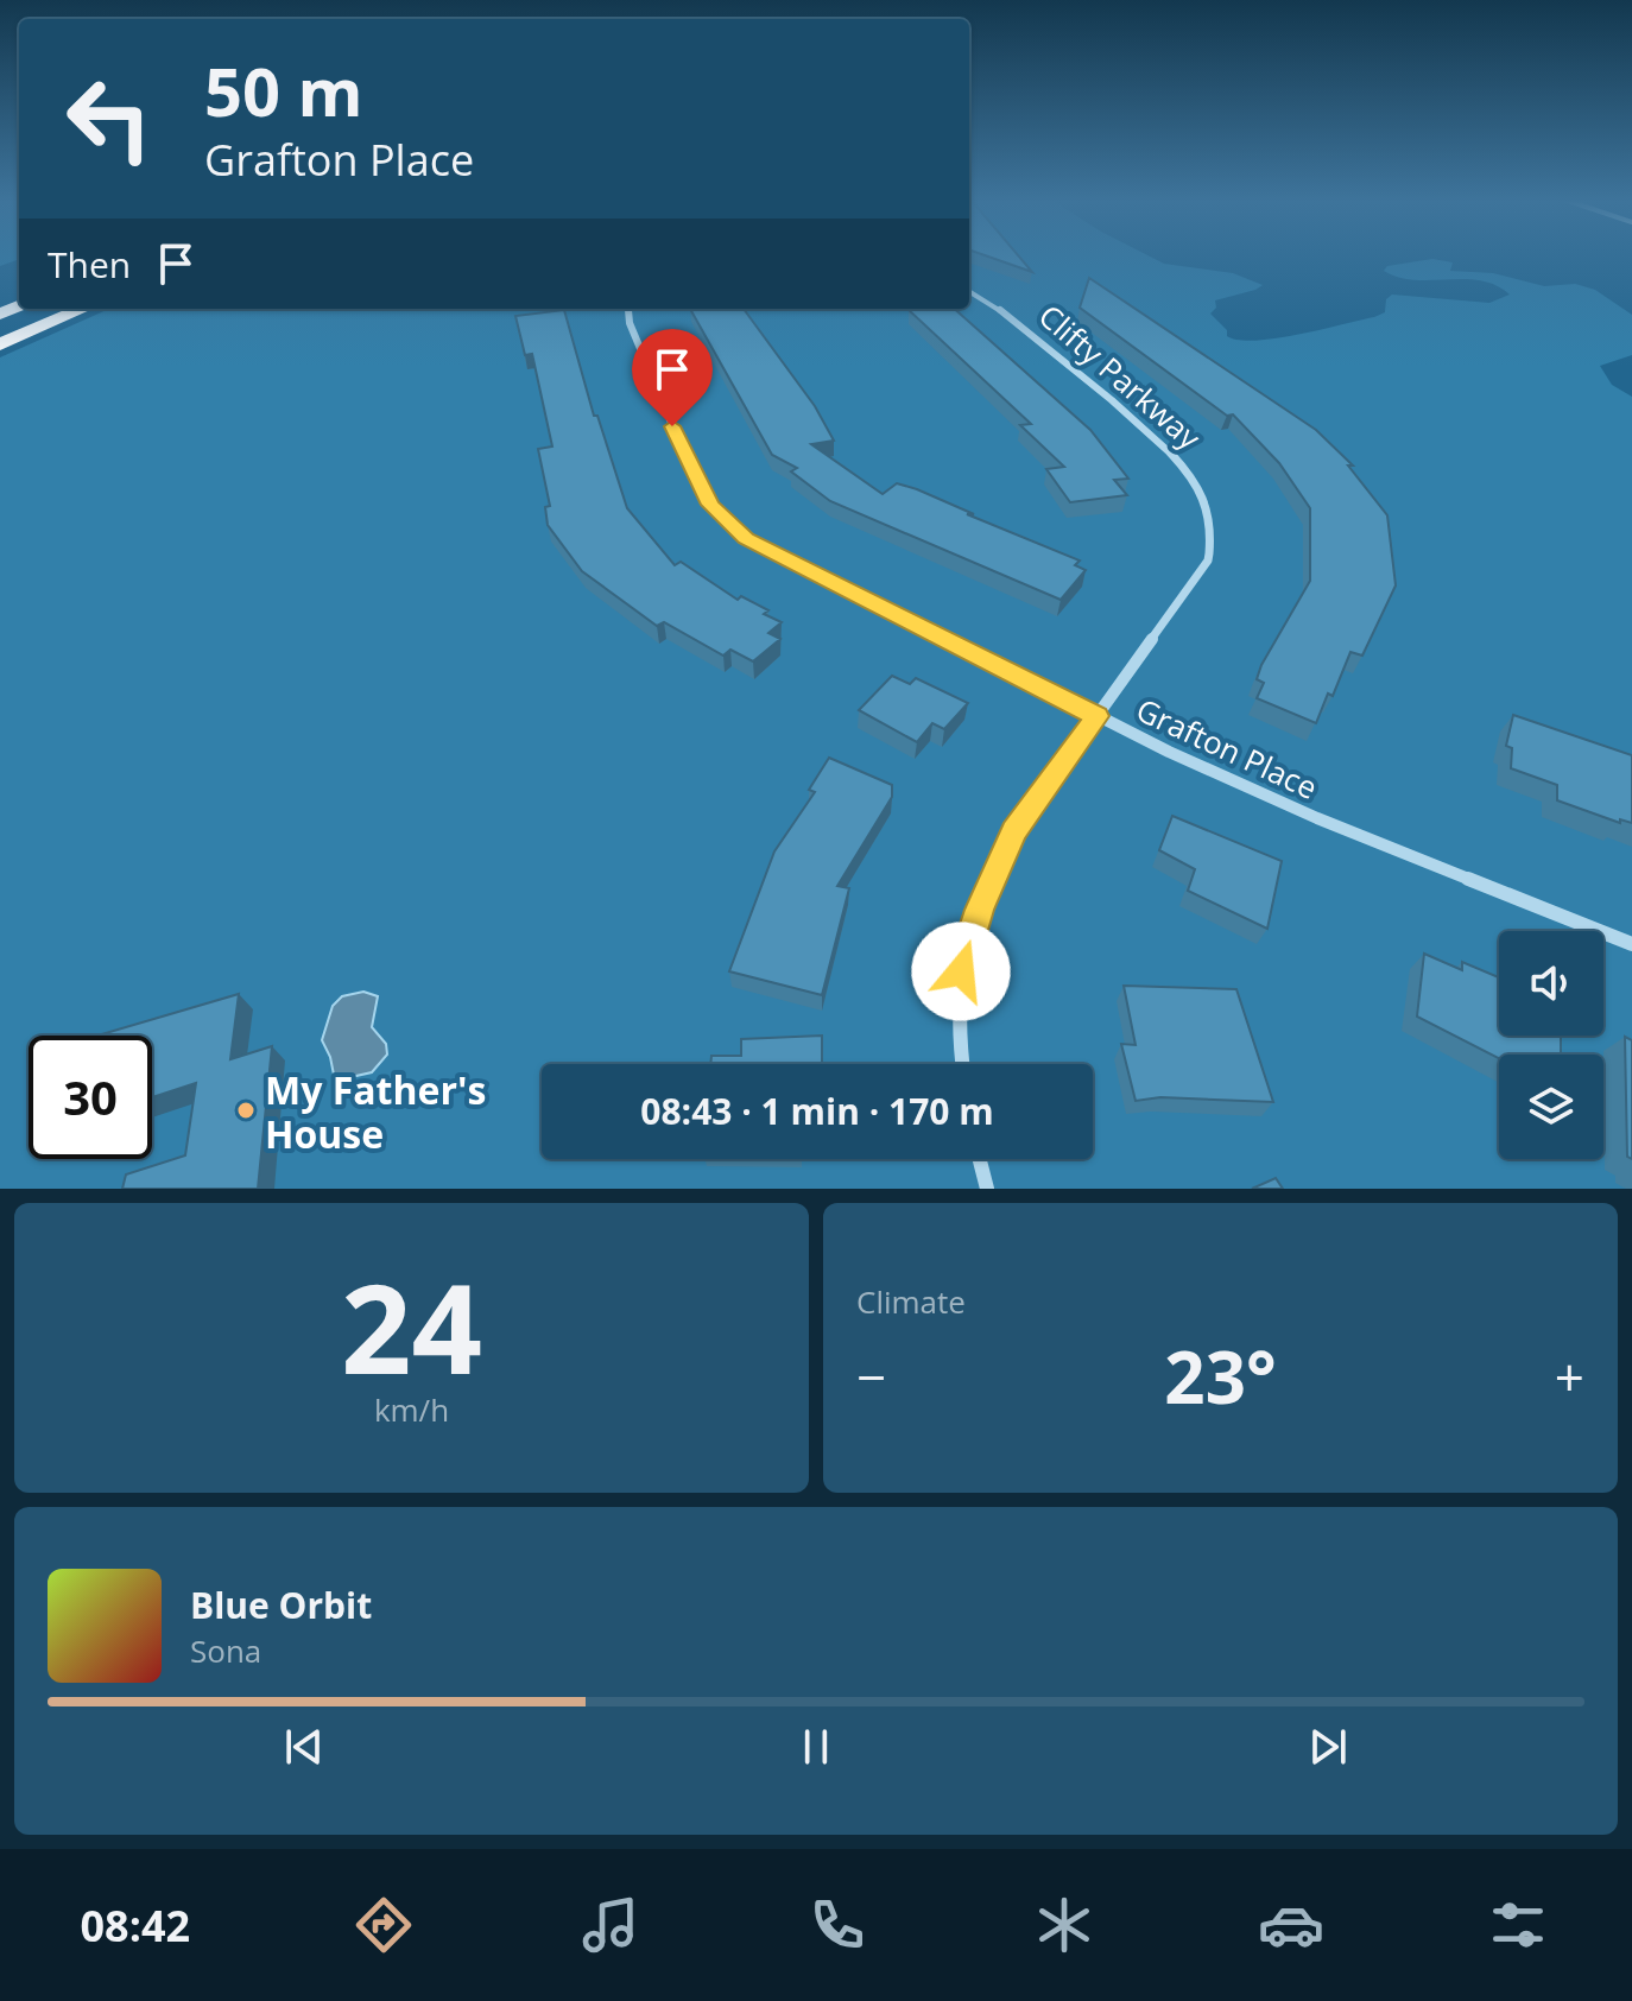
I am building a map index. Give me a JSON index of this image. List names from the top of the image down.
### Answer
{
  "streets": {
    "street": ["Clifty Parkway", "Grafton Place"]
  },
  "crossings": [
    ["Clifty Parkway", "Grafton Place"]
  ],
  "places": ["My Father's House"],
  "page": {
    "turn": ["50 m", "Grafton Place"],
    "then": "Then",
    "limit": "30",
    "trip": "08:43 · 1 min · 170 m",
    "tile": [
      ["24", "km/h"],
      "Climate"
    ],
    "heat": ["−", "23°", "+"],
    "song": ["Blue Orbit", "Sona"],
    "tabs": "08:42"
  }
}
